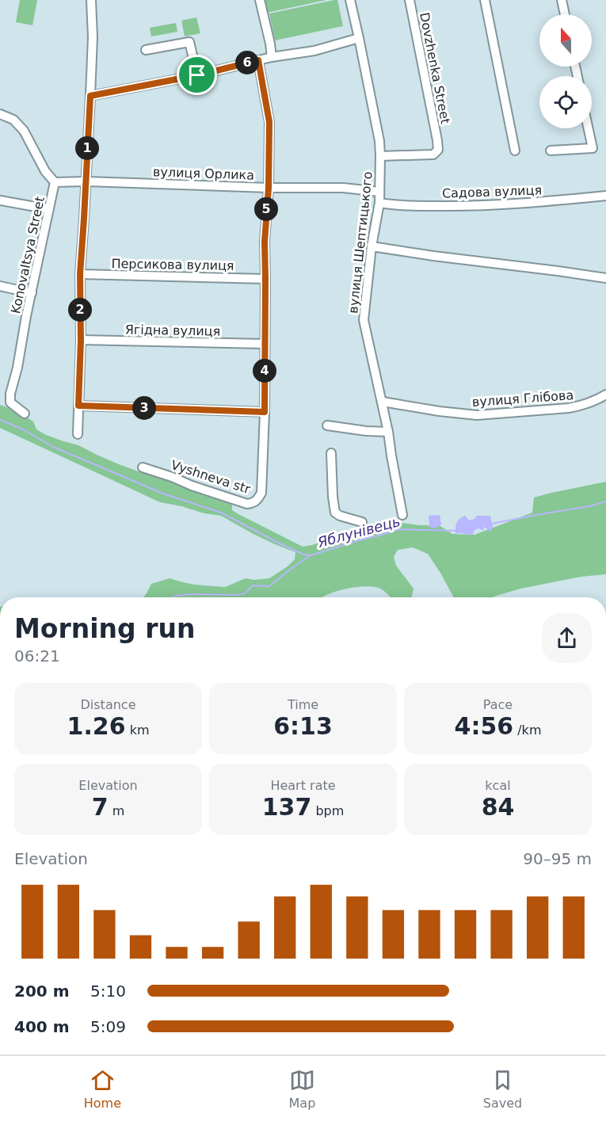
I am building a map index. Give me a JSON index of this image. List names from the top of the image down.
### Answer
{
  "streets": {
    "street": [
      "Dovzhenka Street",
      "вулиця Орлика",
      "Садова вулиця",
      "вулиця Шептицького",
      "Konovaltsya Street",
      "Персикова вулиця",
      "Ягідна вулиця",
      "вулиця Глібова",
      "Vyshneva str"
    ]
  },
  "crossings": [
    ["Dovzhenka Street", "вулиця Шептицького"],
    ["вулиця Орлика", "вулиця Шептицького"],
    ["вулиця Орлика", "Konovaltsya Street"],
    ["вулиця Орлика", "Vyshneva str"],
    ["Садова вулиця", "вулиця Шептицького"],
    ["вулиця Шептицького", "вулиця Глібова"],
    ["Персикова вулиця", "Vyshneva str"],
    ["Ягідна вулиця", "Vyshneva str"]
  ],
  "water": ["Яблунівець"],
  "north": "top",
  "page": {
    "pins": [
      "6",
      "1",
      "5",
      "2",
      "4",
      "3"
    ],
    "heading": ["Morning run", "06:21"],
    "stats": [
      ["Distance", "1.26 km"],
      ["Time", "6:13"],
      ["Pace", "4:56 /km"],
      ["Elevation", "7 m"],
      ["Heart rate", "137 bpm"],
      ["kcal", "84"]
    ],
    "chart": ["Elevation", "90–95 m"],
    "list": [
      {
        "name": "200 m",
        "note": "5:10"
      },
      {
        "name": "400 m",
        "note": "5:09"
      }
    ],
    "tabs": ["Home", "Map", "Saved"]
  }
}
